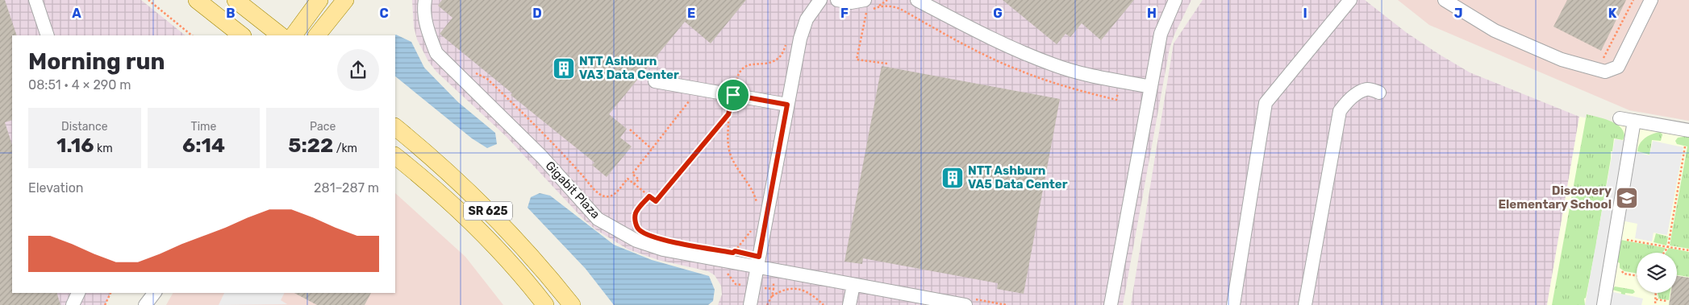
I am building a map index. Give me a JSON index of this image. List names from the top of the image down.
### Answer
{
  "streets": {
    "main road": ["SR 625"],
    "street": ["Gigabit Plaza"]
  },
  "places": {
    "building": ["NTT Ashburn VA3 Data Center", "NTT Ashburn VA5 Data Center"],
    "school or university": ["Discovery Elementary School"]
  },
  "page": {
    "heading": ["Morning run", "08:51 · 4 × 290 m"],
    "stats": [
      ["Distance", "1.16 km"],
      ["Time", "6:14"],
      ["Pace", "5:22 /km"]
    ],
    "chart": ["Elevation", "281–287 m"]
  },
  "grid": {
    "columns": [
      "A",
      "B",
      "C",
      "D",
      "E",
      "F",
      "G",
      "H",
      "I",
      "J",
      "K"
    ]
  }
}
